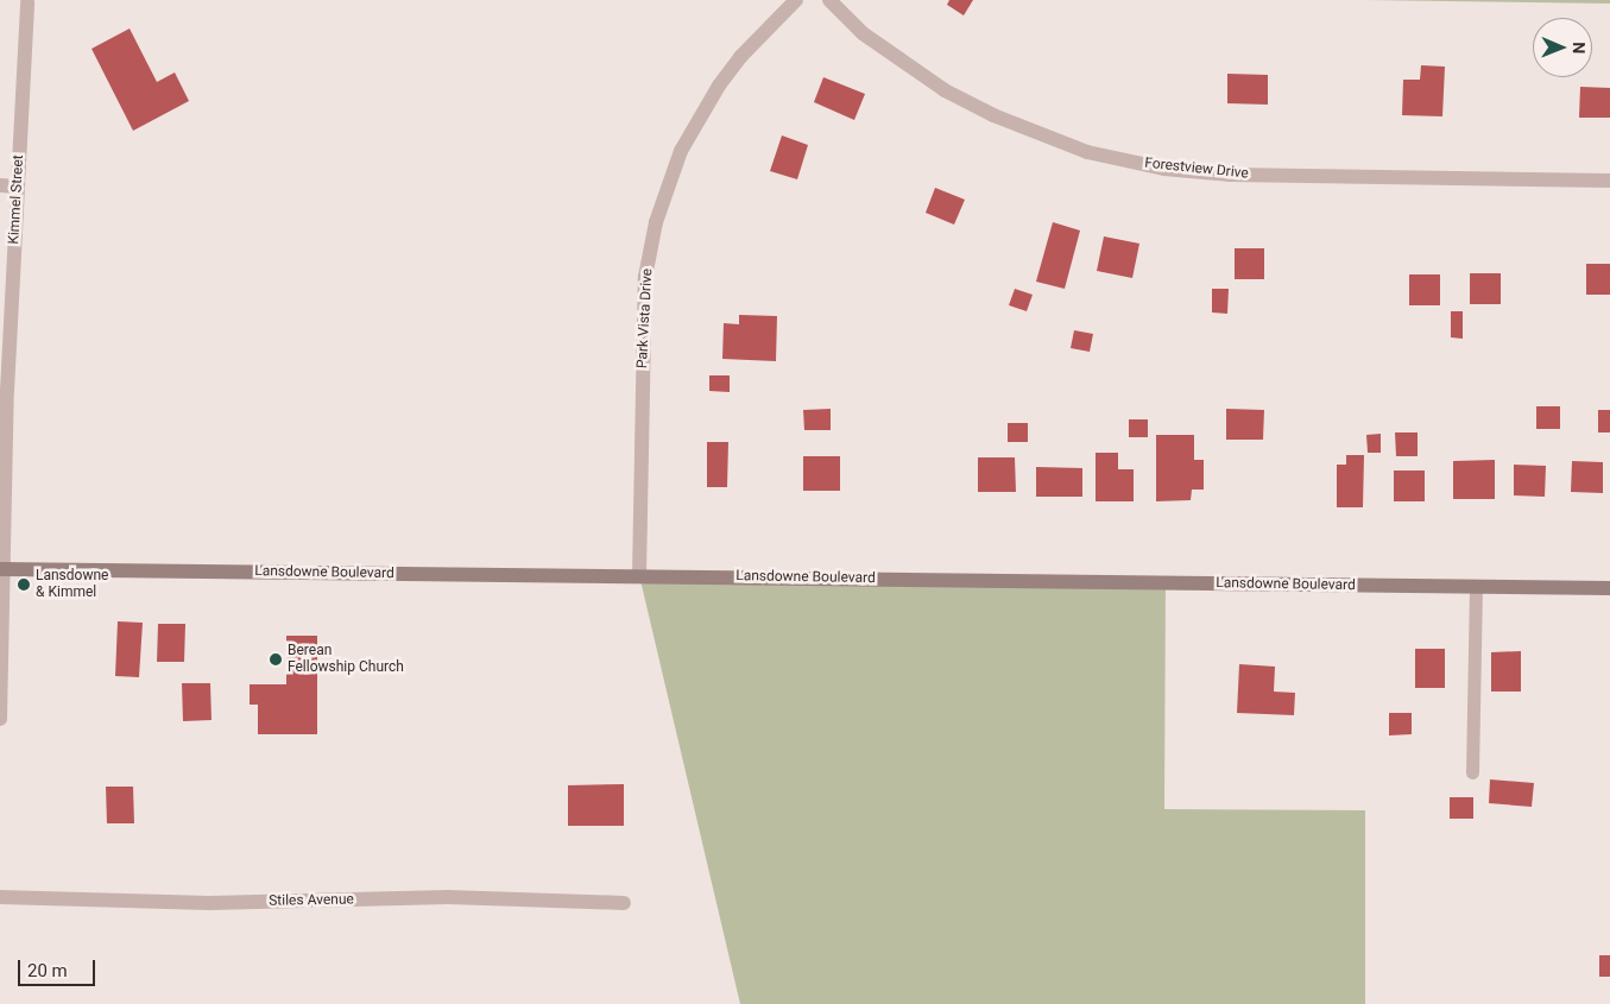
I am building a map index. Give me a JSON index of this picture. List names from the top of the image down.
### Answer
{
  "streets": {
    "street": [
      "Forestview Drive",
      "Kimmel Street",
      "Park Vista Drive",
      "Lansdowne Boulevard",
      "Stiles Avenue"
    ]
  },
  "crossings": [
    ["Kimmel Street", "Lansdowne Boulevard"],
    ["Park Vista Drive", "Lansdowne Boulevard"]
  ],
  "places": ["Lansdowne & Kimmel", "Berean Fellowship Church"],
  "scale_bar": "20 m",
  "north": "right"
}
